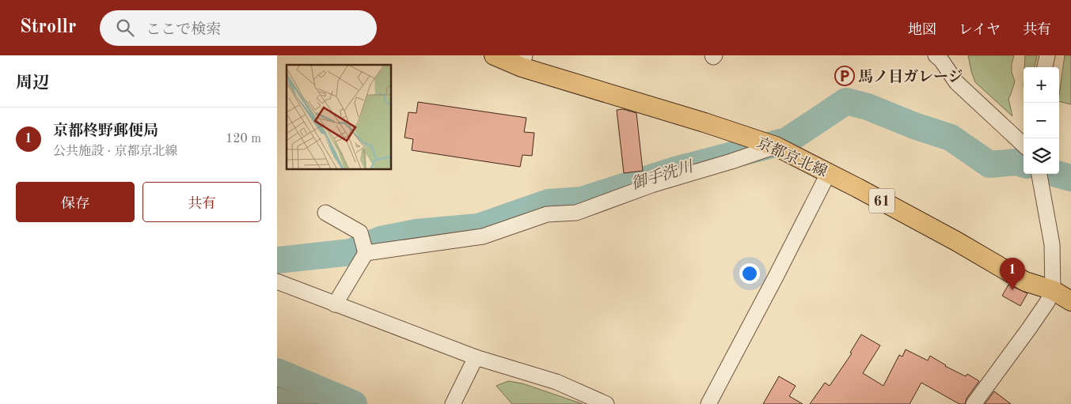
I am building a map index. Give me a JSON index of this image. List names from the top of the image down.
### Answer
{
  "streets": {
    "main road": ["京都京北線", "61"]
  },
  "water": ["御手洗川"],
  "places": {
    "parking": ["馬ノ目ガレージ"]
  },
  "page": {
    "header": "Strollr",
    "search": "ここで検索",
    "nav": ["地図", "レイヤ", "共有"],
    "heading": "周辺",
    "map_buttons": ["+", "−"],
    "list": [
      {
        "mark": "1",
        "name": "京都柊野郵便局",
        "note": "公共施設 · 京都京北線",
        "value": "120 m"
      }
    ],
    "buttons": ["保存", "共有"],
    "pins": "1"
  }
}
